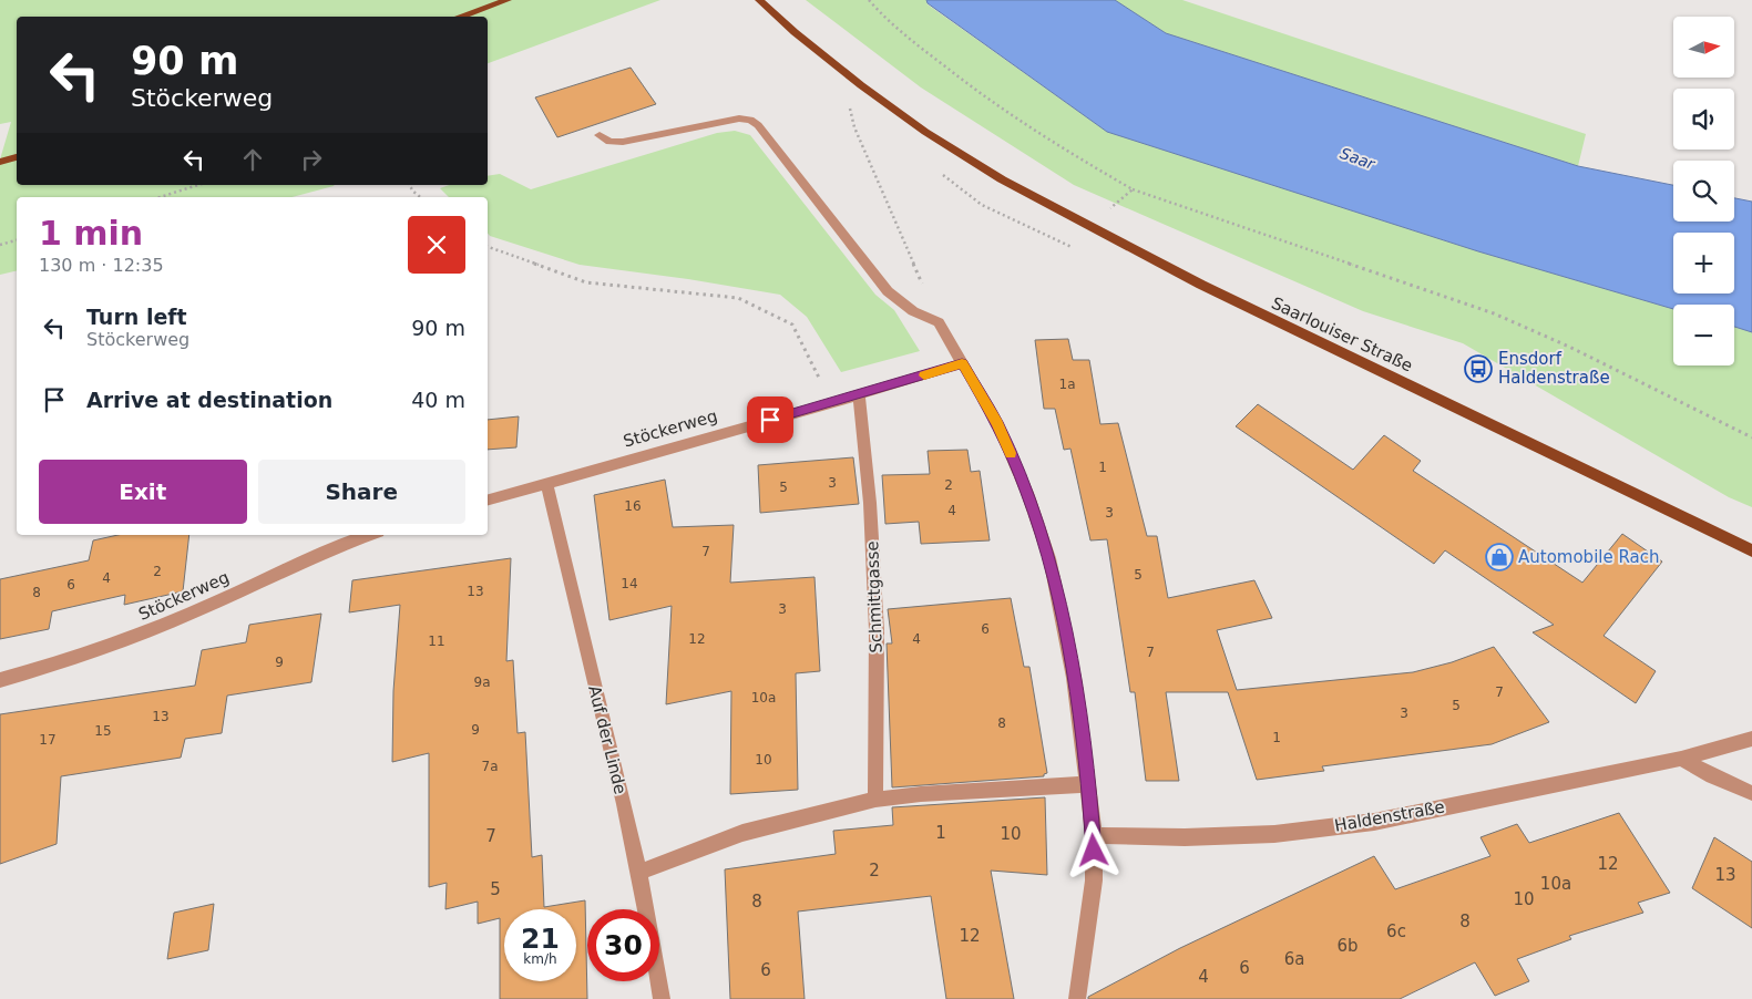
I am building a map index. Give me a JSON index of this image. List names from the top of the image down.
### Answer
{
  "streets": {
    "main road": ["Saarlouiser Straße"],
    "street": [
      "Stöckerweg",
      "Schmittgasse",
      "Auf der Linde",
      "Haldenstraße"
    ]
  },
  "crossings": [
    ["Stöckerweg", "Schmittgasse"],
    ["Stöckerweg", "Auf der Linde"]
  ],
  "water": ["Saar"],
  "places": {
    "bus stop": ["Ensdorf Haldenstraße"],
    "shop": ["Automobile Rach"]
  },
  "house_numbers": [
    "1a",
    "1",
    "3",
    "2",
    "5",
    "16",
    "4",
    "3",
    "7",
    "2",
    "5",
    "4",
    "14",
    "6",
    "13",
    "8",
    "3",
    "6",
    "12",
    "4",
    "11",
    "7",
    "9",
    "9a",
    "7",
    "10a",
    "5",
    "3",
    "13",
    "8",
    "9",
    "15",
    "1",
    "17",
    "10",
    "7a",
    "1",
    "10",
    "7",
    "12",
    "2",
    "13",
    "10a",
    "5",
    "10",
    "8",
    "8",
    "6c",
    "12",
    "6b",
    "6a",
    "6",
    "6",
    "4"
  ],
  "north": "right",
  "page": {
    "map_buttons": ["+", "−"],
    "turn": ["90 m", "Stöckerweg"],
    "heading": ["1 min", "130 m · 12:35"],
    "list": [
      {
        "name": "Turn left",
        "note": "Stöckerweg",
        "value": "90 m"
      },
      {
        "name": "Arrive at destination",
        "value": "40 m"
      }
    ],
    "buttons": ["Exit", "Share"],
    "speed": "21 km/h",
    "limit": "30"
  }
}
